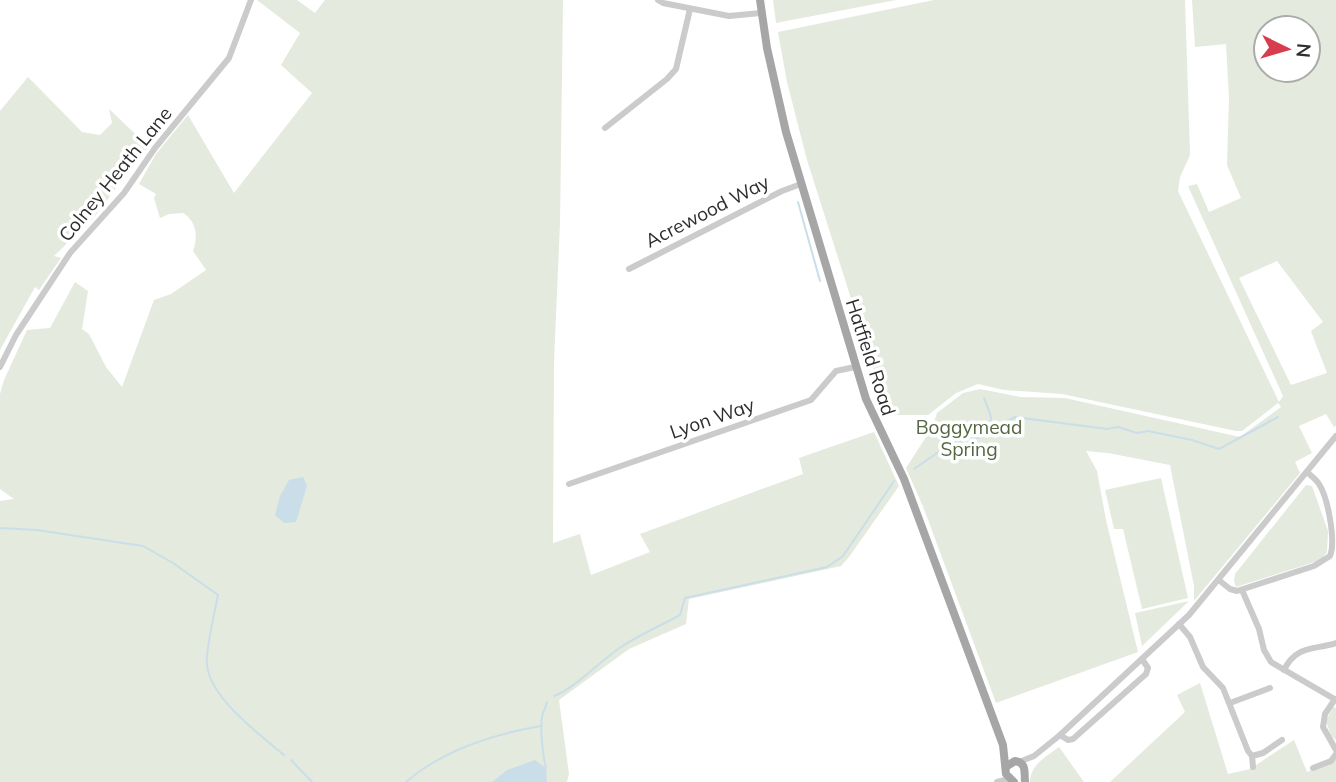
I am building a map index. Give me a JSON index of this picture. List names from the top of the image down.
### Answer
{
  "streets": {
    "main road": ["Hatfield Road"],
    "street": ["Colney Heath Lane", "Acrewood Way", "Lyon Way"]
  },
  "crossings": [
    ["Acrewood Way", "Hatfield Road"],
    ["Hatfield Road", "Lyon Way"]
  ],
  "parks": ["Boggymead Spring"],
  "north": "right"
}
